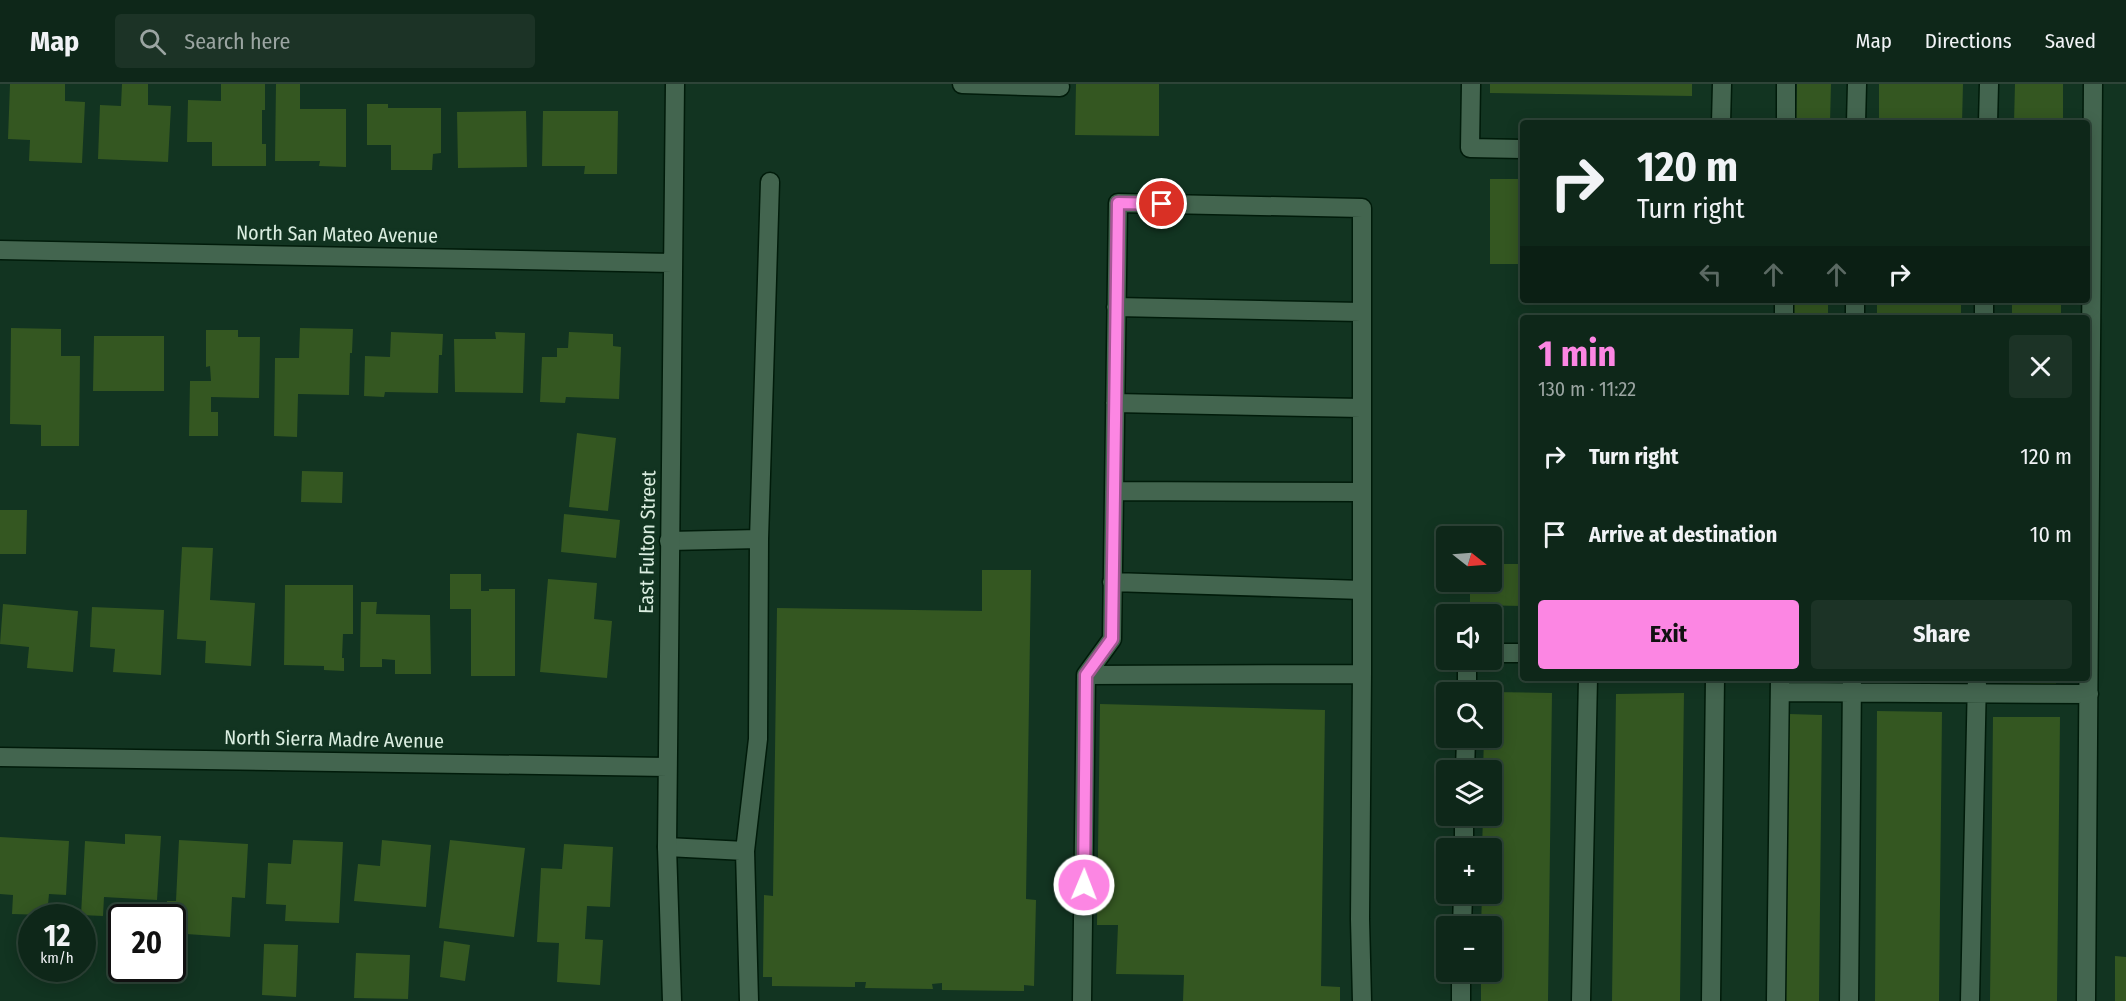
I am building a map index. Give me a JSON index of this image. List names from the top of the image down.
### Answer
{
  "streets": {
    "street": ["North San Mateo Avenue", "East Fulton Street", "North Sierra Madre Avenue"]
  },
  "crossings": [
    ["North San Mateo Avenue", "East Fulton Street"],
    ["East Fulton Street", "North Sierra Madre Avenue"]
  ],
  "north": "right",
  "page": {
    "header": "Map",
    "search": "Search here",
    "nav": ["Map", "Directions", "Saved"],
    "turn": ["120 m", "Turn right"],
    "heading": ["1 min", "130 m · 11:22"],
    "list": [
      {
        "name": "Turn right",
        "value": "120 m"
      },
      {
        "name": "Arrive at destination",
        "value": "10 m"
      }
    ],
    "map_buttons": ["+", "−"],
    "buttons": ["Exit", "Share"],
    "speed": "12 km/h",
    "limit": "20"
  }
}
